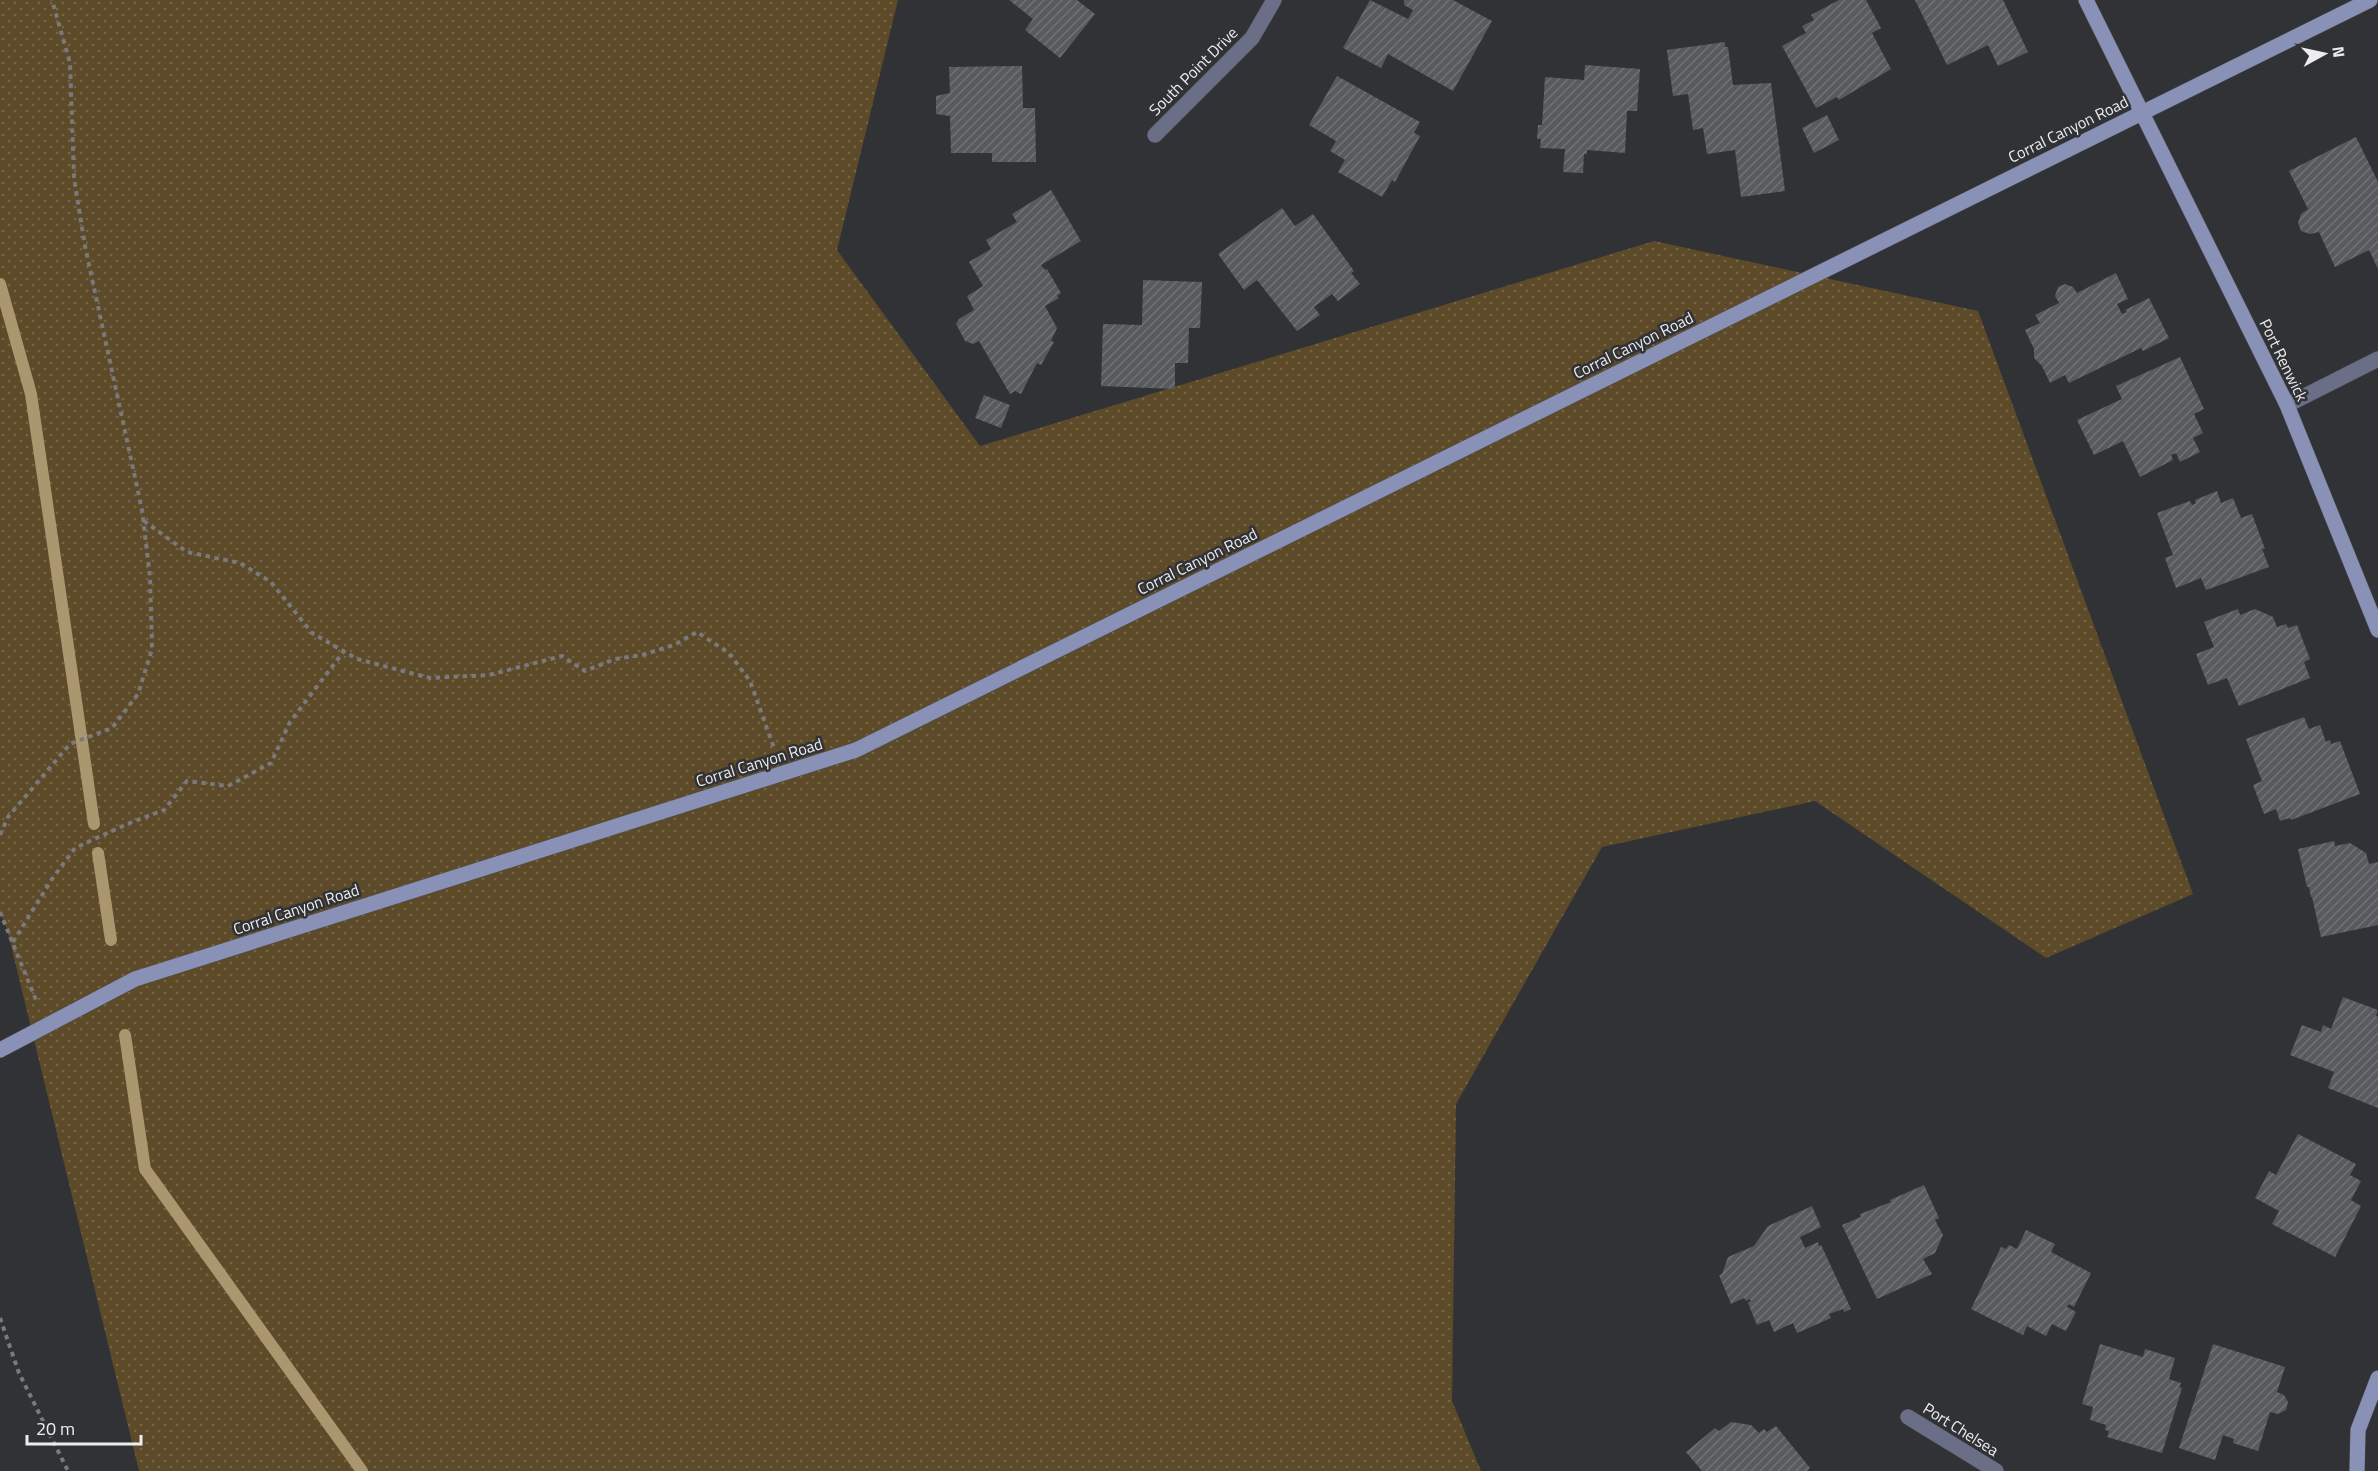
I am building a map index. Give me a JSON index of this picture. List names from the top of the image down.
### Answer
{
  "streets": {
    "main road": ["Corral Canyon Road", "Port Renwick"],
    "street": ["South Point Drive", "Port Chelsea"]
  },
  "crossings": [
    ["Corral Canyon Road", "Port Renwick"]
  ],
  "scale_bar": "20 m",
  "north": "right"
}
